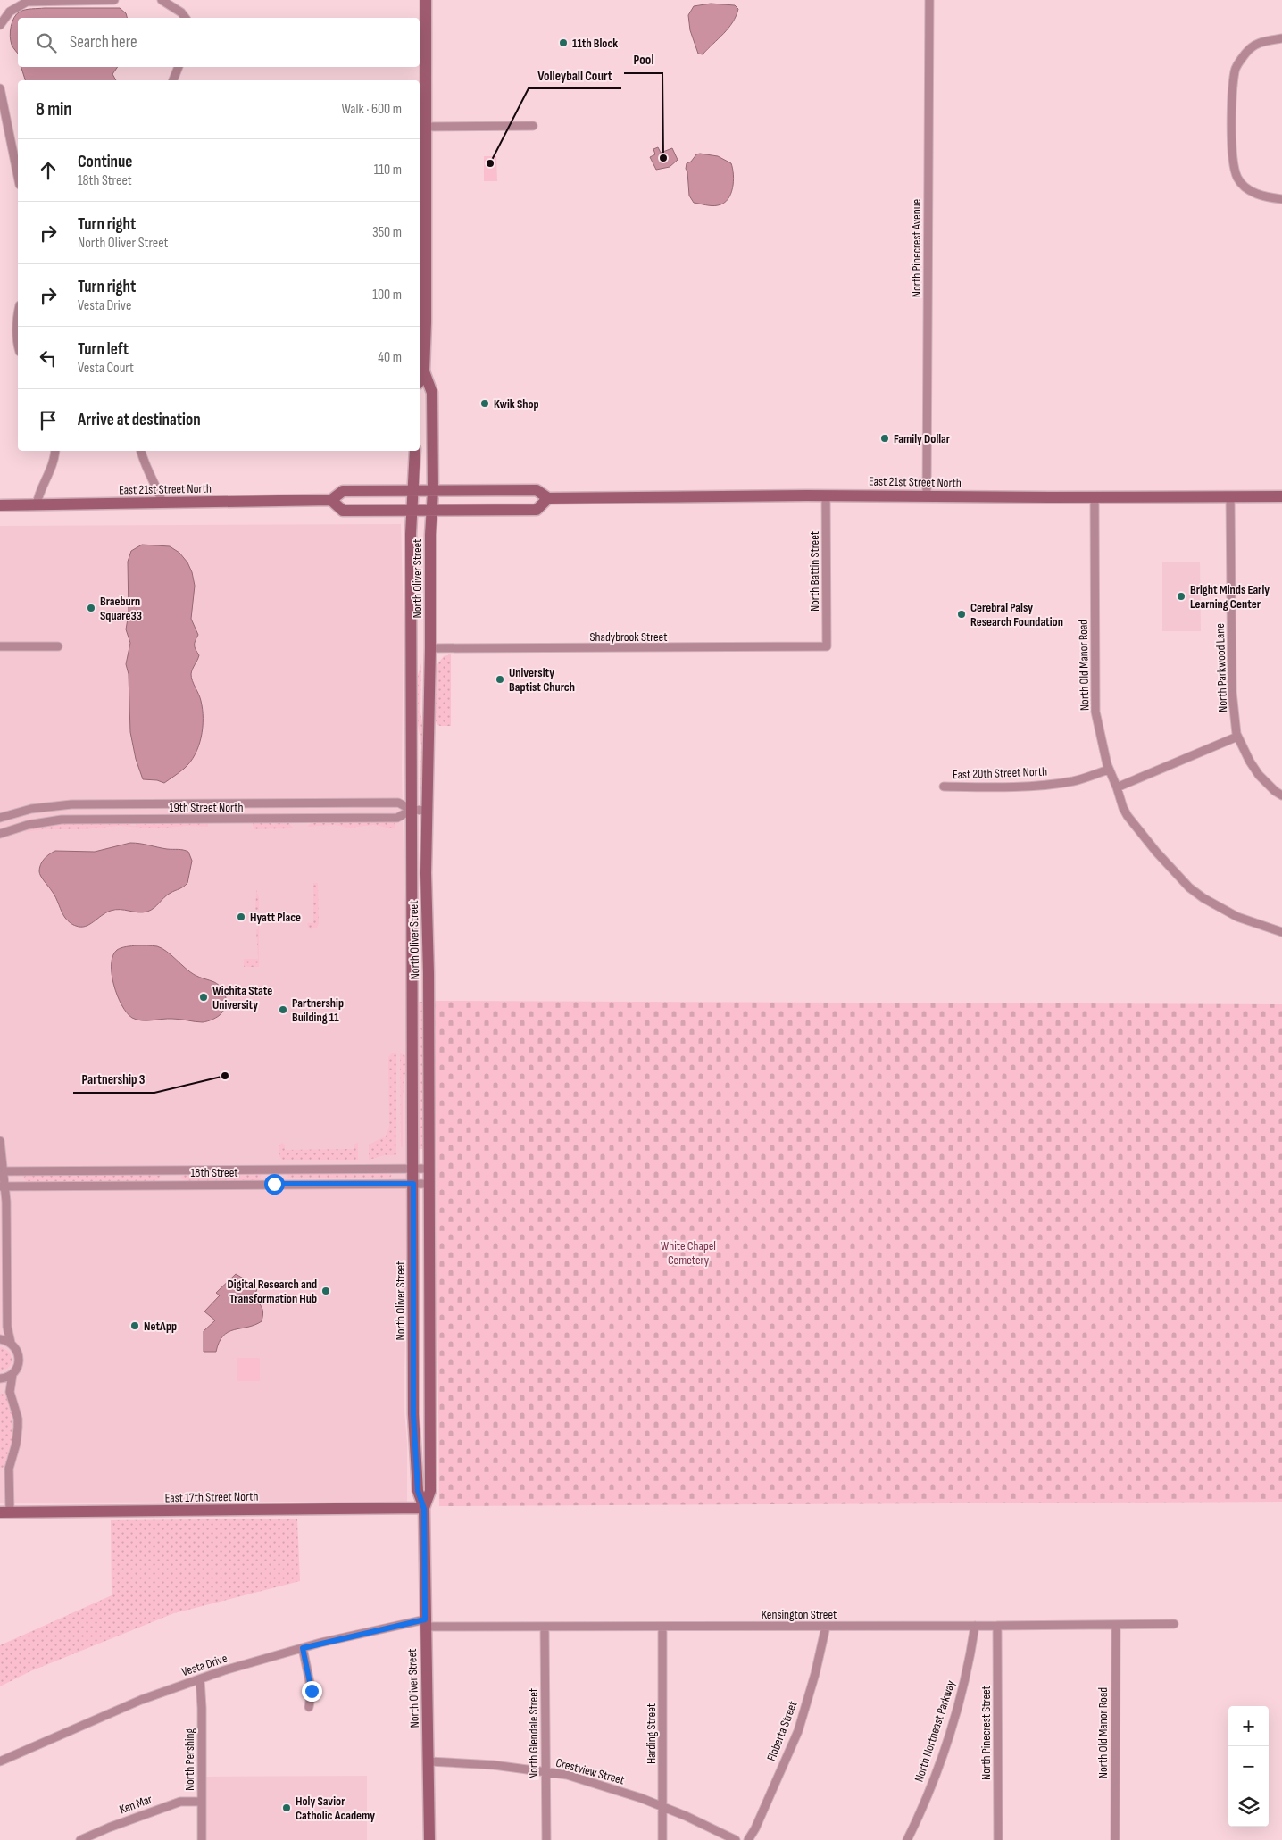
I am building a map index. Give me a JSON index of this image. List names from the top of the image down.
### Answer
{
  "streets": {
    "main road": ["East 21st Street North", "North Oliver Street", "East 17th Street North"],
    "street": [
      "North Pinecrest Avenue",
      "North Battin Street",
      "Shadybrook Street",
      "North Old Manor Road",
      "North Parkwood Lane",
      "East 20th Street North",
      "19th Street North",
      "18th Street",
      "Kensington Street",
      "Vesta Drive",
      "Floberta Street",
      "North Northeast Parkway",
      "North Pinecrest Street",
      "North Glendale Street",
      "Harding Street",
      "North Pershing",
      "Crestview Street",
      "Ken Mar"
    ]
  },
  "crossings": [
    ["North Pinecrest Avenue", "East 21st Street North"],
    ["East 21st Street North", "North Battin Street"],
    ["East 21st Street North", "North Oliver Street"],
    ["East 21st Street North", "North Old Manor Road"],
    ["East 21st Street North", "North Parkwood Lane"],
    ["North Battin Street", "Shadybrook Street"],
    ["North Oliver Street", "Shadybrook Street"],
    ["North Oliver Street", "19th Street North"],
    ["North Oliver Street", "18th Street"],
    ["North Oliver Street", "East 17th Street North"],
    ["North Oliver Street", "Kensington Street"],
    ["North Oliver Street", "Vesta Drive"],
    ["North Oliver Street", "Crestview Street"],
    ["North Old Manor Road", "East 20th Street North"],
    ["North Old Manor Road", "Kensington Street"],
    ["Kensington Street", "Vesta Drive"],
    ["Kensington Street", "Floberta Street"],
    ["Kensington Street", "North Northeast Parkway"],
    ["Kensington Street", "North Pinecrest Street"],
    ["Kensington Street", "North Glendale Street"],
    ["Kensington Street", "Harding Street"],
    ["Vesta Drive", "North Pershing"],
    ["North Glendale Street", "Crestview Street"],
    ["Harding Street", "Crestview Street"],
    ["North Pershing", "Ken Mar"]
  ],
  "parks": ["White Chapel Cemetery"],
  "places": [
    "11th Block",
    "Pool",
    "Volleyball Court",
    "Kwik Shop",
    "Family Dollar",
    "Bright Minds Early Learning Center",
    "Braeburn Square33",
    "Cerebral Palsy Research Foundation",
    "University Baptist Church",
    "Hyatt Place",
    "Wichita State University",
    "Partnership Building 11",
    "Partnership 3",
    "Digital Research and Transformation Hub",
    "NetApp",
    "Holy Savior Catholic Academy"
  ],
  "page": {
    "search": "Search here",
    "heading": ["8 min", "Walk · 600 m"],
    "list": [
      ["Continue", "18th Street", "110 m"],
      ["Turn right", "North Oliver Street", "350 m"],
      ["Turn right", "Vesta Drive", "100 m"],
      ["Turn left", "Vesta Court", "40 m"],
      "Arrive at destination"
    ],
    "map_buttons": ["+", "−"]
  }
}
